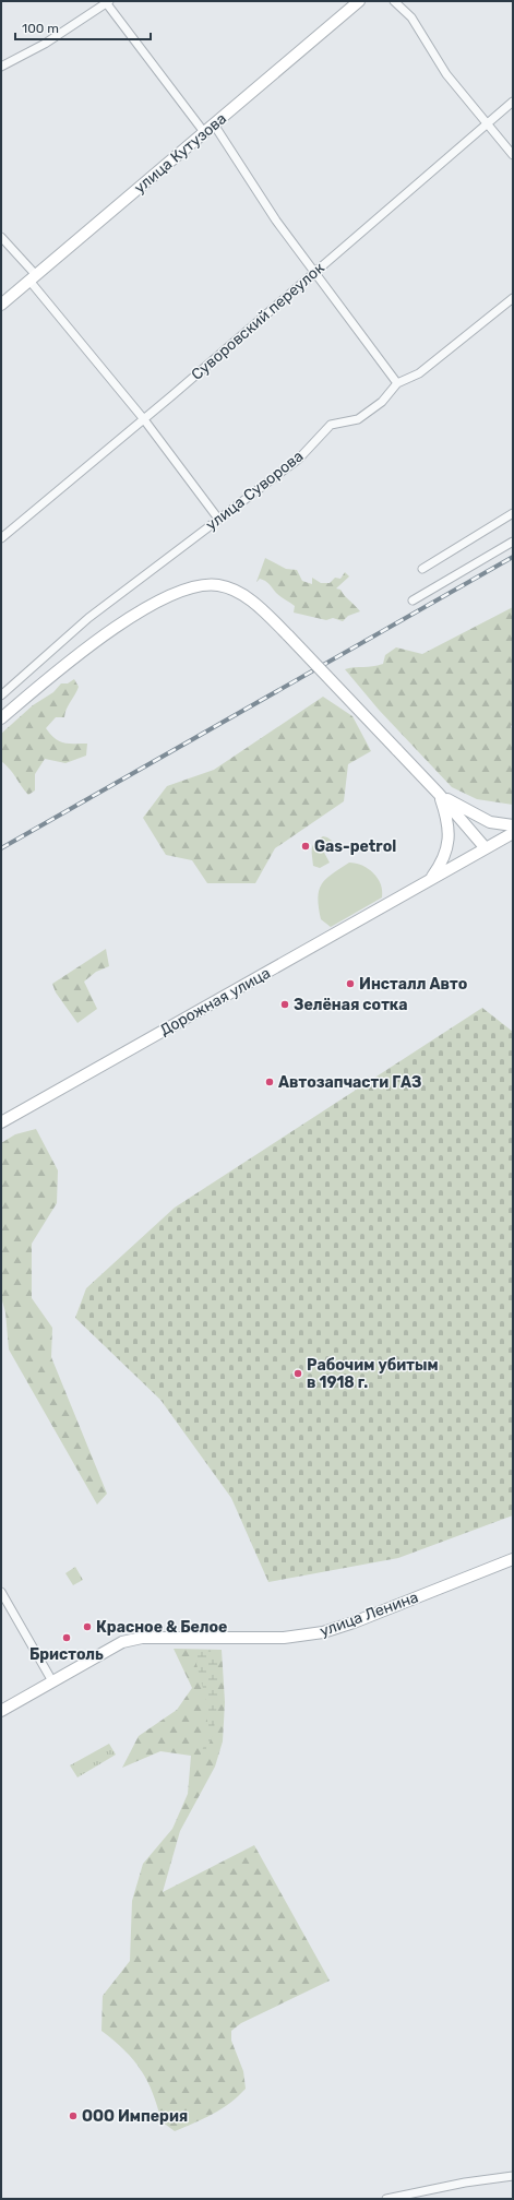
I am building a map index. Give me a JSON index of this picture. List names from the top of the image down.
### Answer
{
  "streets": {
    "street": [
      "улица Кутузова",
      "Суворовский переулок",
      "улица Суворова",
      "Дорожная улица",
      "улица Ленина"
    ]
  },
  "places": [
    "Gas-petrol",
    "Инсталл Авто",
    "Зелёная сотка",
    "Автозапчасти ГАЗ",
    "Рабочим убитым в 1918 г.",
    "Красное & Белое",
    "Бристоль",
    "ООО Империя"
  ],
  "scale_bar": "100 m"
}
